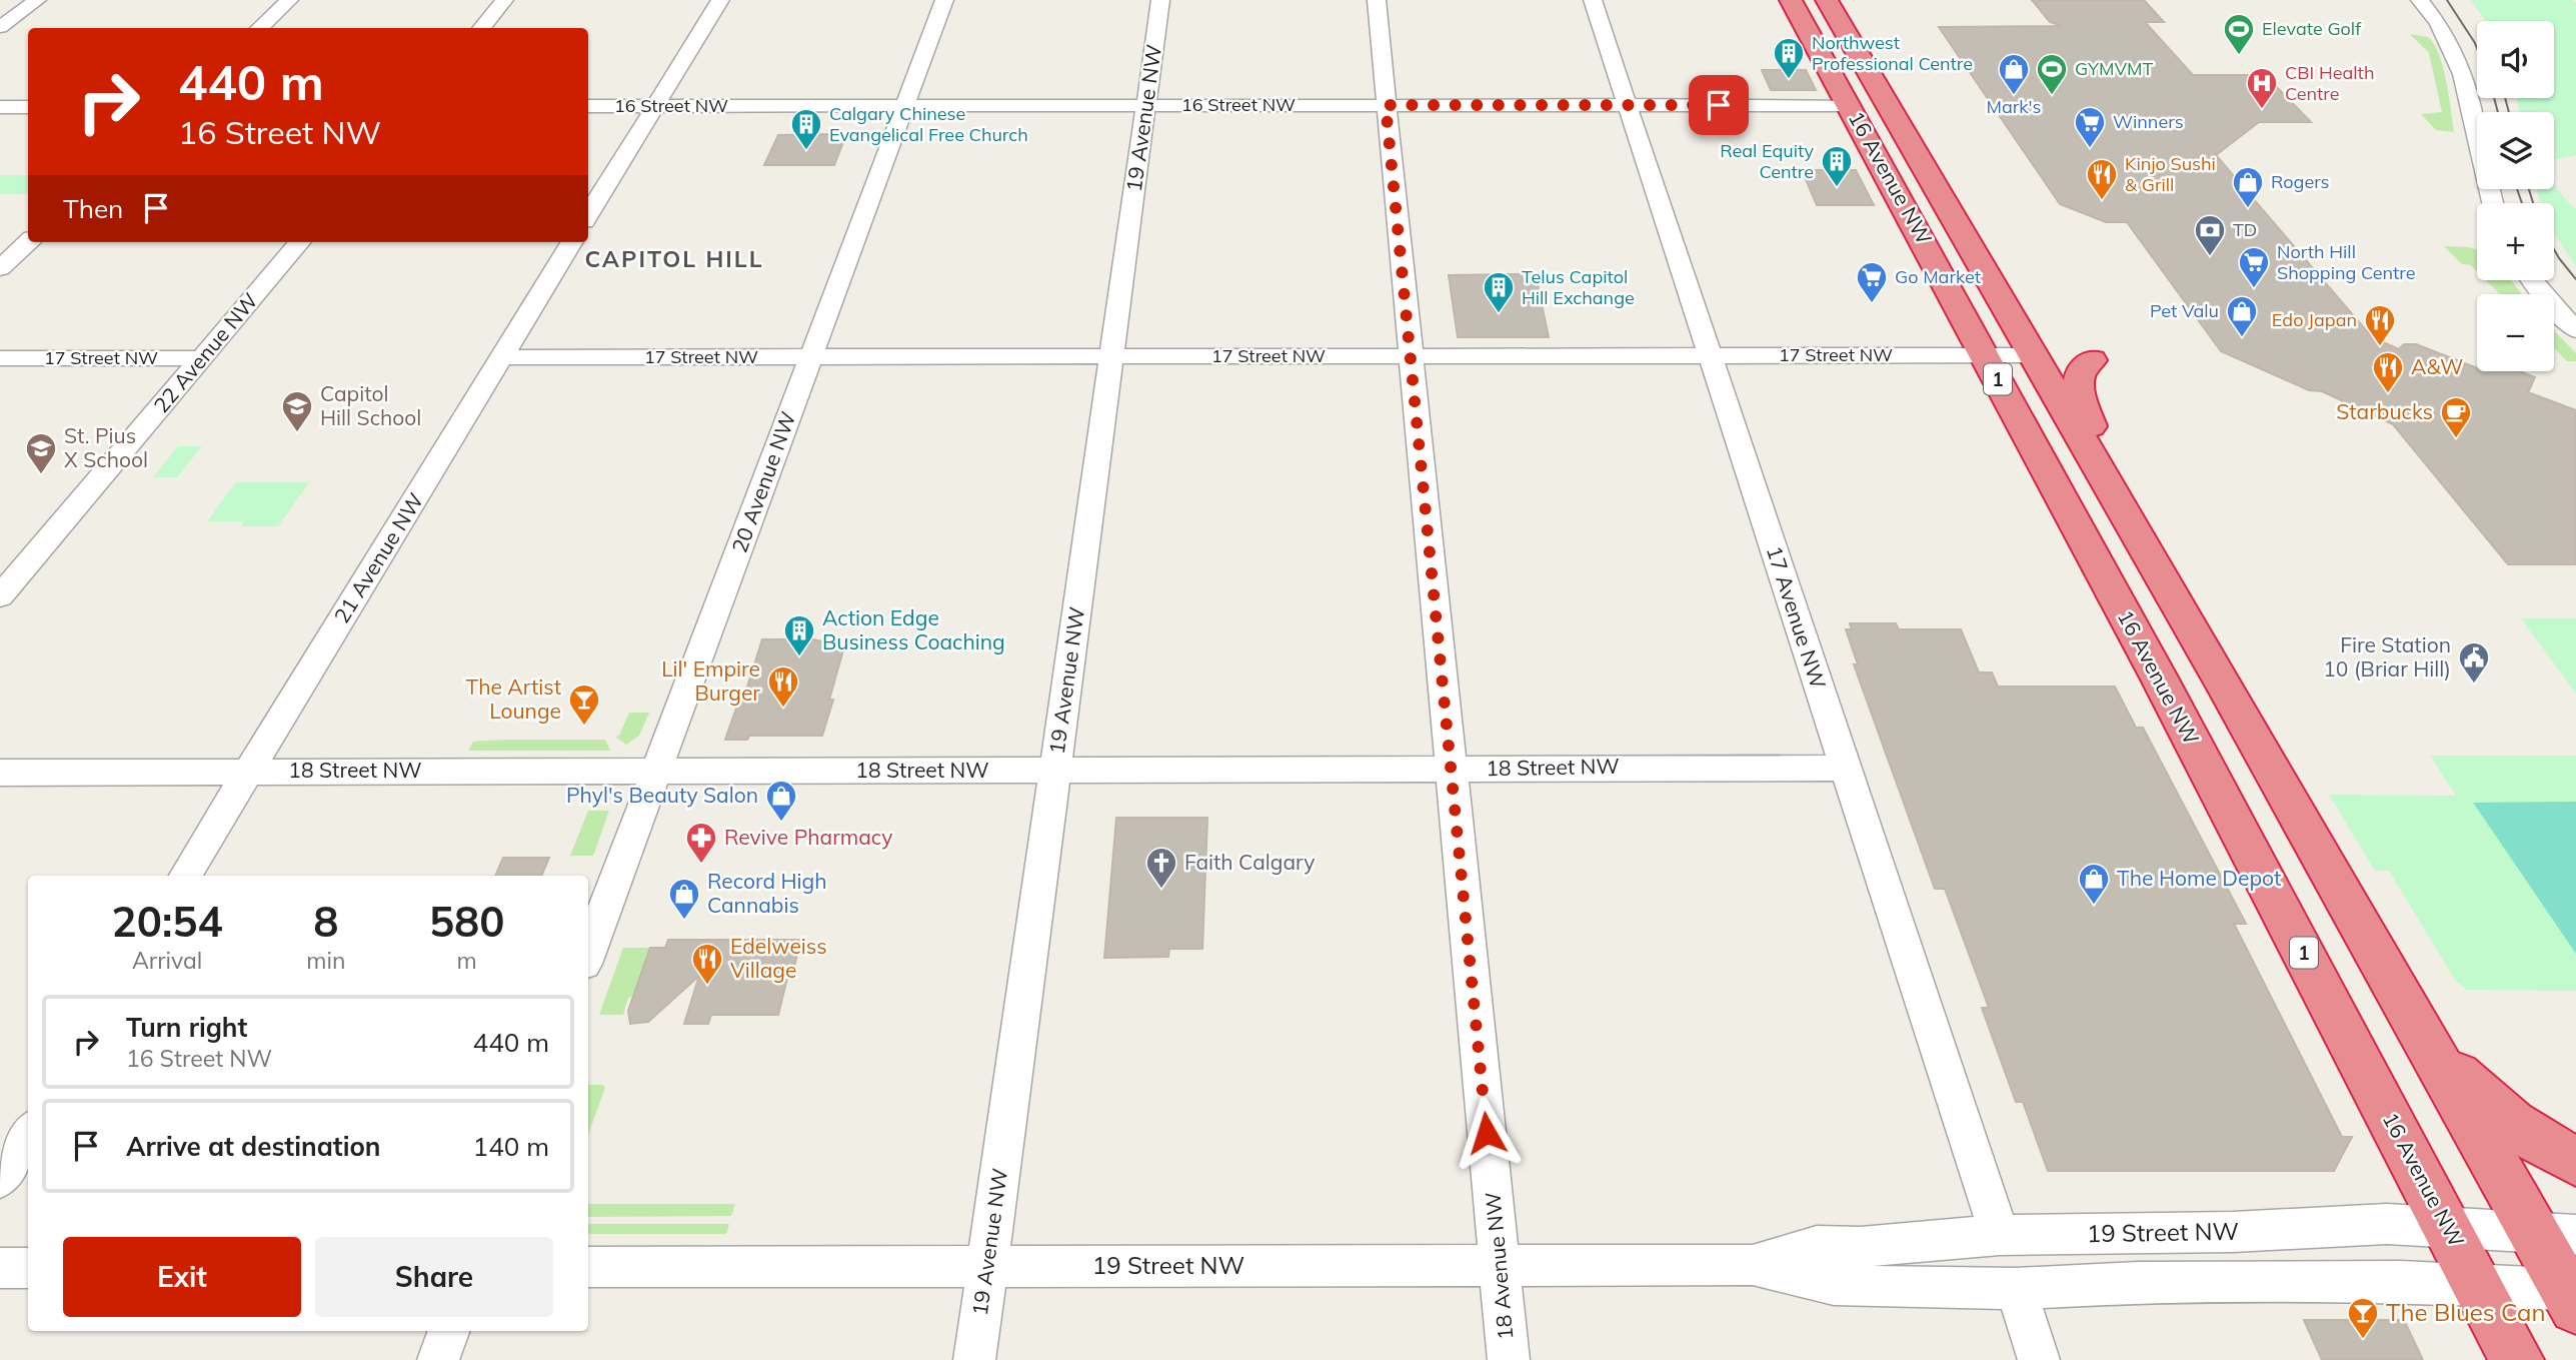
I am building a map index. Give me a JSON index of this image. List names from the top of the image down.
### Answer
{
  "streets": {
    "highway": ["16 Avenue NW", "1"],
    "street": [
      "16 Street NW",
      "19 Avenue NW",
      "22 Avenue NW",
      "17 Street NW",
      "20 Avenue NW",
      "21 Avenue NW",
      "17 Avenue NW",
      "18 Street NW",
      "19 Street NW",
      "18 Avenue NW"
    ]
  },
  "crossings": [
    ["16 Street NW", "19 Avenue NW"],
    ["16 Street NW", "16 Avenue NW"],
    ["16 Street NW", "20 Avenue NW"],
    ["16 Street NW", "17 Avenue NW"],
    ["16 Street NW", "18 Avenue NW"],
    ["19 Avenue NW", "17 Street NW"],
    ["19 Avenue NW", "18 Street NW"],
    ["19 Avenue NW", "19 Street NW"],
    ["16 Avenue NW", "17 Street NW"],
    ["16 Avenue NW", "19 Street NW"],
    ["22 Avenue NW", "17 Street NW"],
    ["17 Street NW", "20 Avenue NW"],
    ["17 Street NW", "21 Avenue NW"],
    ["17 Street NW", "17 Avenue NW"],
    ["17 Street NW", "18 Avenue NW"],
    ["20 Avenue NW", "18 Street NW"],
    ["21 Avenue NW", "18 Street NW"],
    ["17 Avenue NW", "18 Street NW"],
    ["17 Avenue NW", "19 Street NW"],
    ["18 Street NW", "18 Avenue NW"],
    ["19 Street NW", "18 Avenue NW"]
  ],
  "districts": ["CAPITOL HILL"],
  "places": {
    "sports": ["Elevate Golf", "GYMVMT"],
    "building": [
      "Northwest Professional Centre",
      "Calgary Chinese Evangelical Free Church",
      "Real Equity Centre",
      "Telus Capitol Hill Exchange",
      "Action Edge Business Coaching"
    ],
    "shop": [
      "Mark's",
      "Rogers",
      "Pet Valu",
      "Phyl's Beauty Salon",
      "The Home Depot",
      "Record High Cannabis"
    ],
    "hospital": ["CBI Health Centre"],
    "supermarket": ["Winners", "North Hill Shopping Centre", "Go Market"],
    "restaurant": [
      "Kinjo Sushi & Grill",
      "Edo Japan",
      "A&W",
      "Lil' Empire Burger",
      "Edelweiss Village"
    ],
    "bank": ["TD"],
    "school or university": ["Capitol Hill School", "St. Pius X School"],
    "cafe": ["Starbucks"],
    "public building": ["Fire Station 10 (Briar Hill)"],
    "bar": ["The Artist Lounge", "The Blues Can"],
    "pharmacy": ["Revive Pharmacy"],
    "church": ["Faith Calgary"]
  },
  "page": {
    "map_buttons": ["+", "−"],
    "turn": ["440 m", "16 Street NW"],
    "then": "Then",
    "eta": [
      "20:54",
      "Arrival",
      "8",
      "min",
      "580",
      "m"
    ],
    "list": [
      {
        "name": "Turn right",
        "note": "16 Street NW",
        "value": "440 m"
      },
      {
        "name": "Arrive at destination",
        "value": "140 m"
      }
    ],
    "buttons": ["Exit", "Share"]
  }
}
